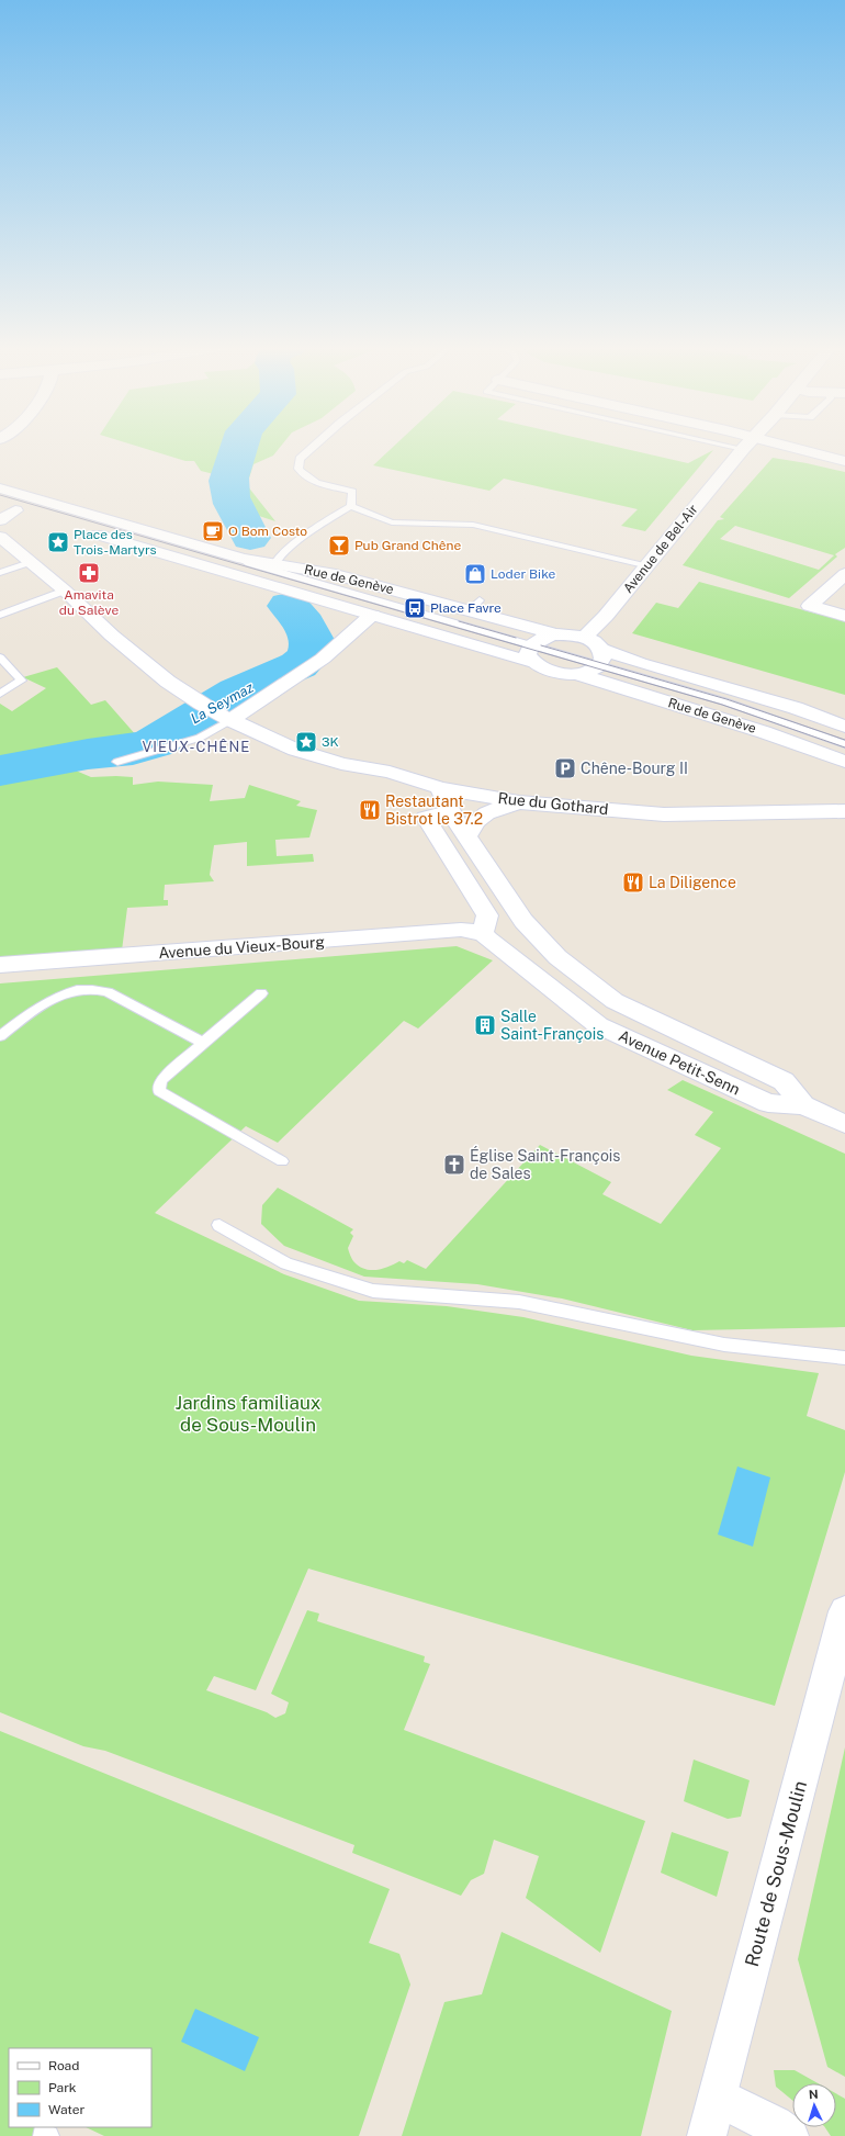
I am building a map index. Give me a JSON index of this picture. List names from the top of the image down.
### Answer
{
  "streets": {
    "street": [
      "Avenue de Bel-Air",
      "Rue de Genève",
      "Rue du Gothard",
      "Avenue du Vieux-Bourg",
      "Avenue Petit-Senn",
      "Route de Sous-Moulin"
    ]
  },
  "crossings": [
    ["Avenue de Bel-Air", "Rue de Genève"],
    ["Rue du Gothard", "Avenue Petit-Senn"],
    ["Avenue du Vieux-Bourg", "Avenue Petit-Senn"]
  ],
  "districts": ["VIEUX-CHÊNE"],
  "water": ["La Seymaz"],
  "parks": ["Jardins familiaux de Sous-Moulin"],
  "places": {
    "cafe": ["O Bom Costo"],
    "place": ["Place des Trois-Martyrs", "3K"],
    "bar": ["Pub Grand Chêne"],
    "pharmacy": ["Amavita du Salève"],
    "shop": ["Loder Bike"],
    "bus stop": ["Place Favre"],
    "parking": ["Chêne-Bourg II"],
    "restaurant": ["Restautant Bistrot le 37.2", "La Diligence"],
    "building": ["Salle Saint-François"],
    "church": ["Église Saint-François de Sales"]
  },
  "legend": ["Road", "Park", "Water"],
  "north": "top"
}
